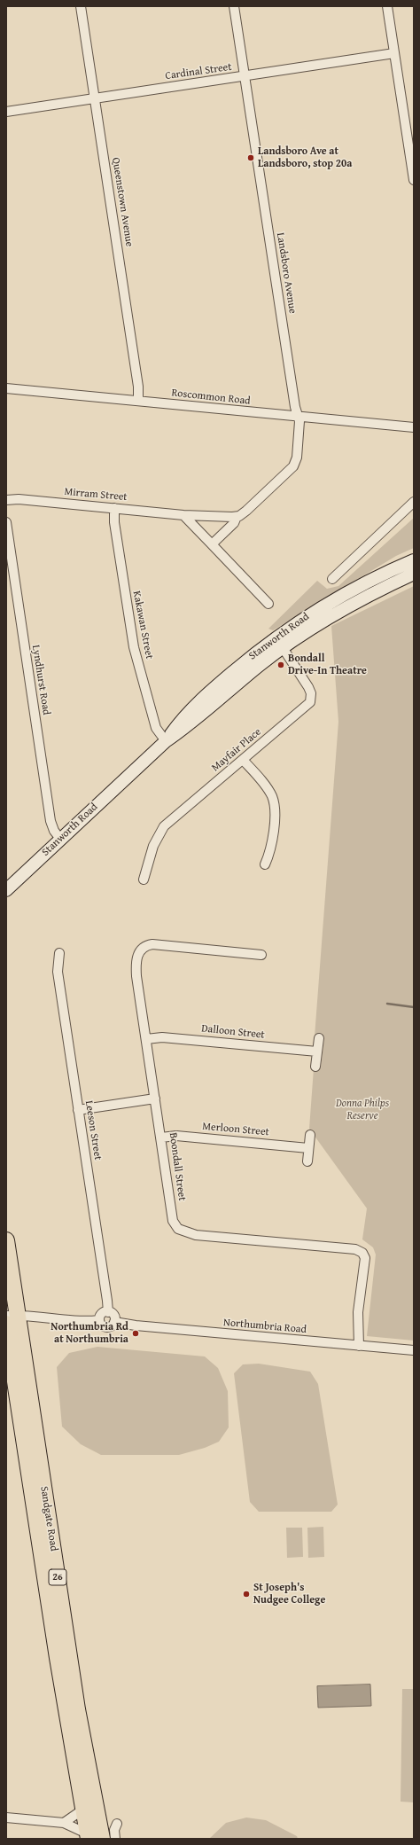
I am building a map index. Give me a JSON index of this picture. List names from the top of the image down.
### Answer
{
  "streets": {
    "highway": ["Sandgate Road", "26"],
    "main road": ["Stanworth Road"],
    "street": [
      "Cardinal Street",
      "Queenstown Avenue",
      "Landsboro Avenue",
      "Roscommon Road",
      "Mirram Street",
      "Kakawan Street",
      "Lyndhurst Road",
      "Mayfair Place",
      "Dalloon Street",
      "Merloon Street",
      "Leeson Street",
      "Boondall Street",
      "Northumbria Road"
    ]
  },
  "crossings": [
    ["Cardinal Street", "Queenstown Avenue"],
    ["Cardinal Street", "Landsboro Avenue"],
    ["Queenstown Avenue", "Roscommon Road"],
    ["Landsboro Avenue", "Roscommon Road"],
    ["Landsboro Avenue", "Mirram Street"],
    ["Mirram Street", "Kakawan Street"],
    ["Kakawan Street", "Stanworth Road"],
    ["Stanworth Road", "Lyndhurst Road"],
    ["Stanworth Road", "Mayfair Place"],
    ["Dalloon Street", "Boondall Street"],
    ["Merloon Street", "Boondall Street"],
    ["Leeson Street", "Northumbria Road"],
    ["Boondall Street", "Northumbria Road"]
  ],
  "parks": ["Donna Philps Reserve"],
  "places": [
    "Landsboro Ave at Landsboro, stop 20a",
    "Bondall Drive-In Theatre",
    "Northumbria Rd at Northumbria",
    "St Joseph's Nudgee College"
  ]
}
